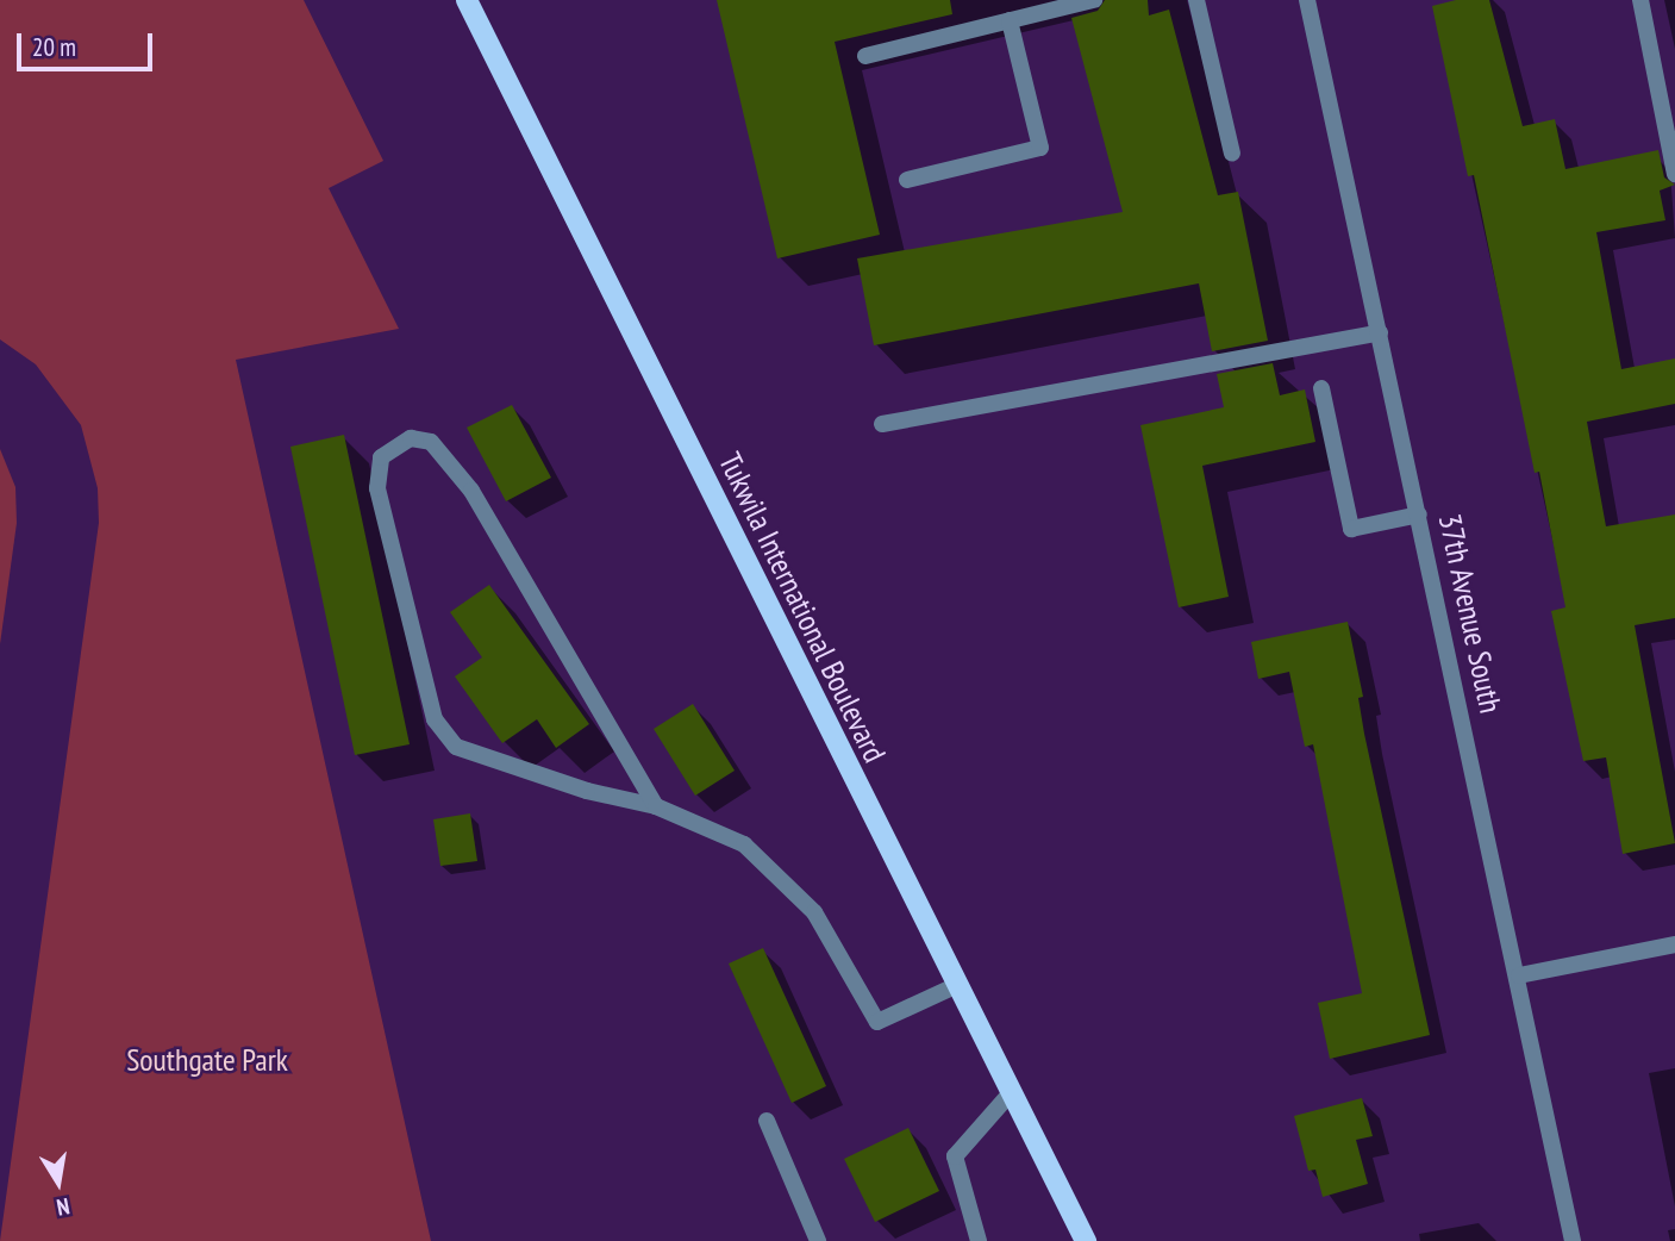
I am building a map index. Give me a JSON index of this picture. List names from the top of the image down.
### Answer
{
  "streets": {
    "main road": ["Tukwila International Boulevard"],
    "street": ["37th Avenue South"]
  },
  "parks": ["Southgate Park"],
  "scale_bar": "20 m",
  "north": "bottom"
}
